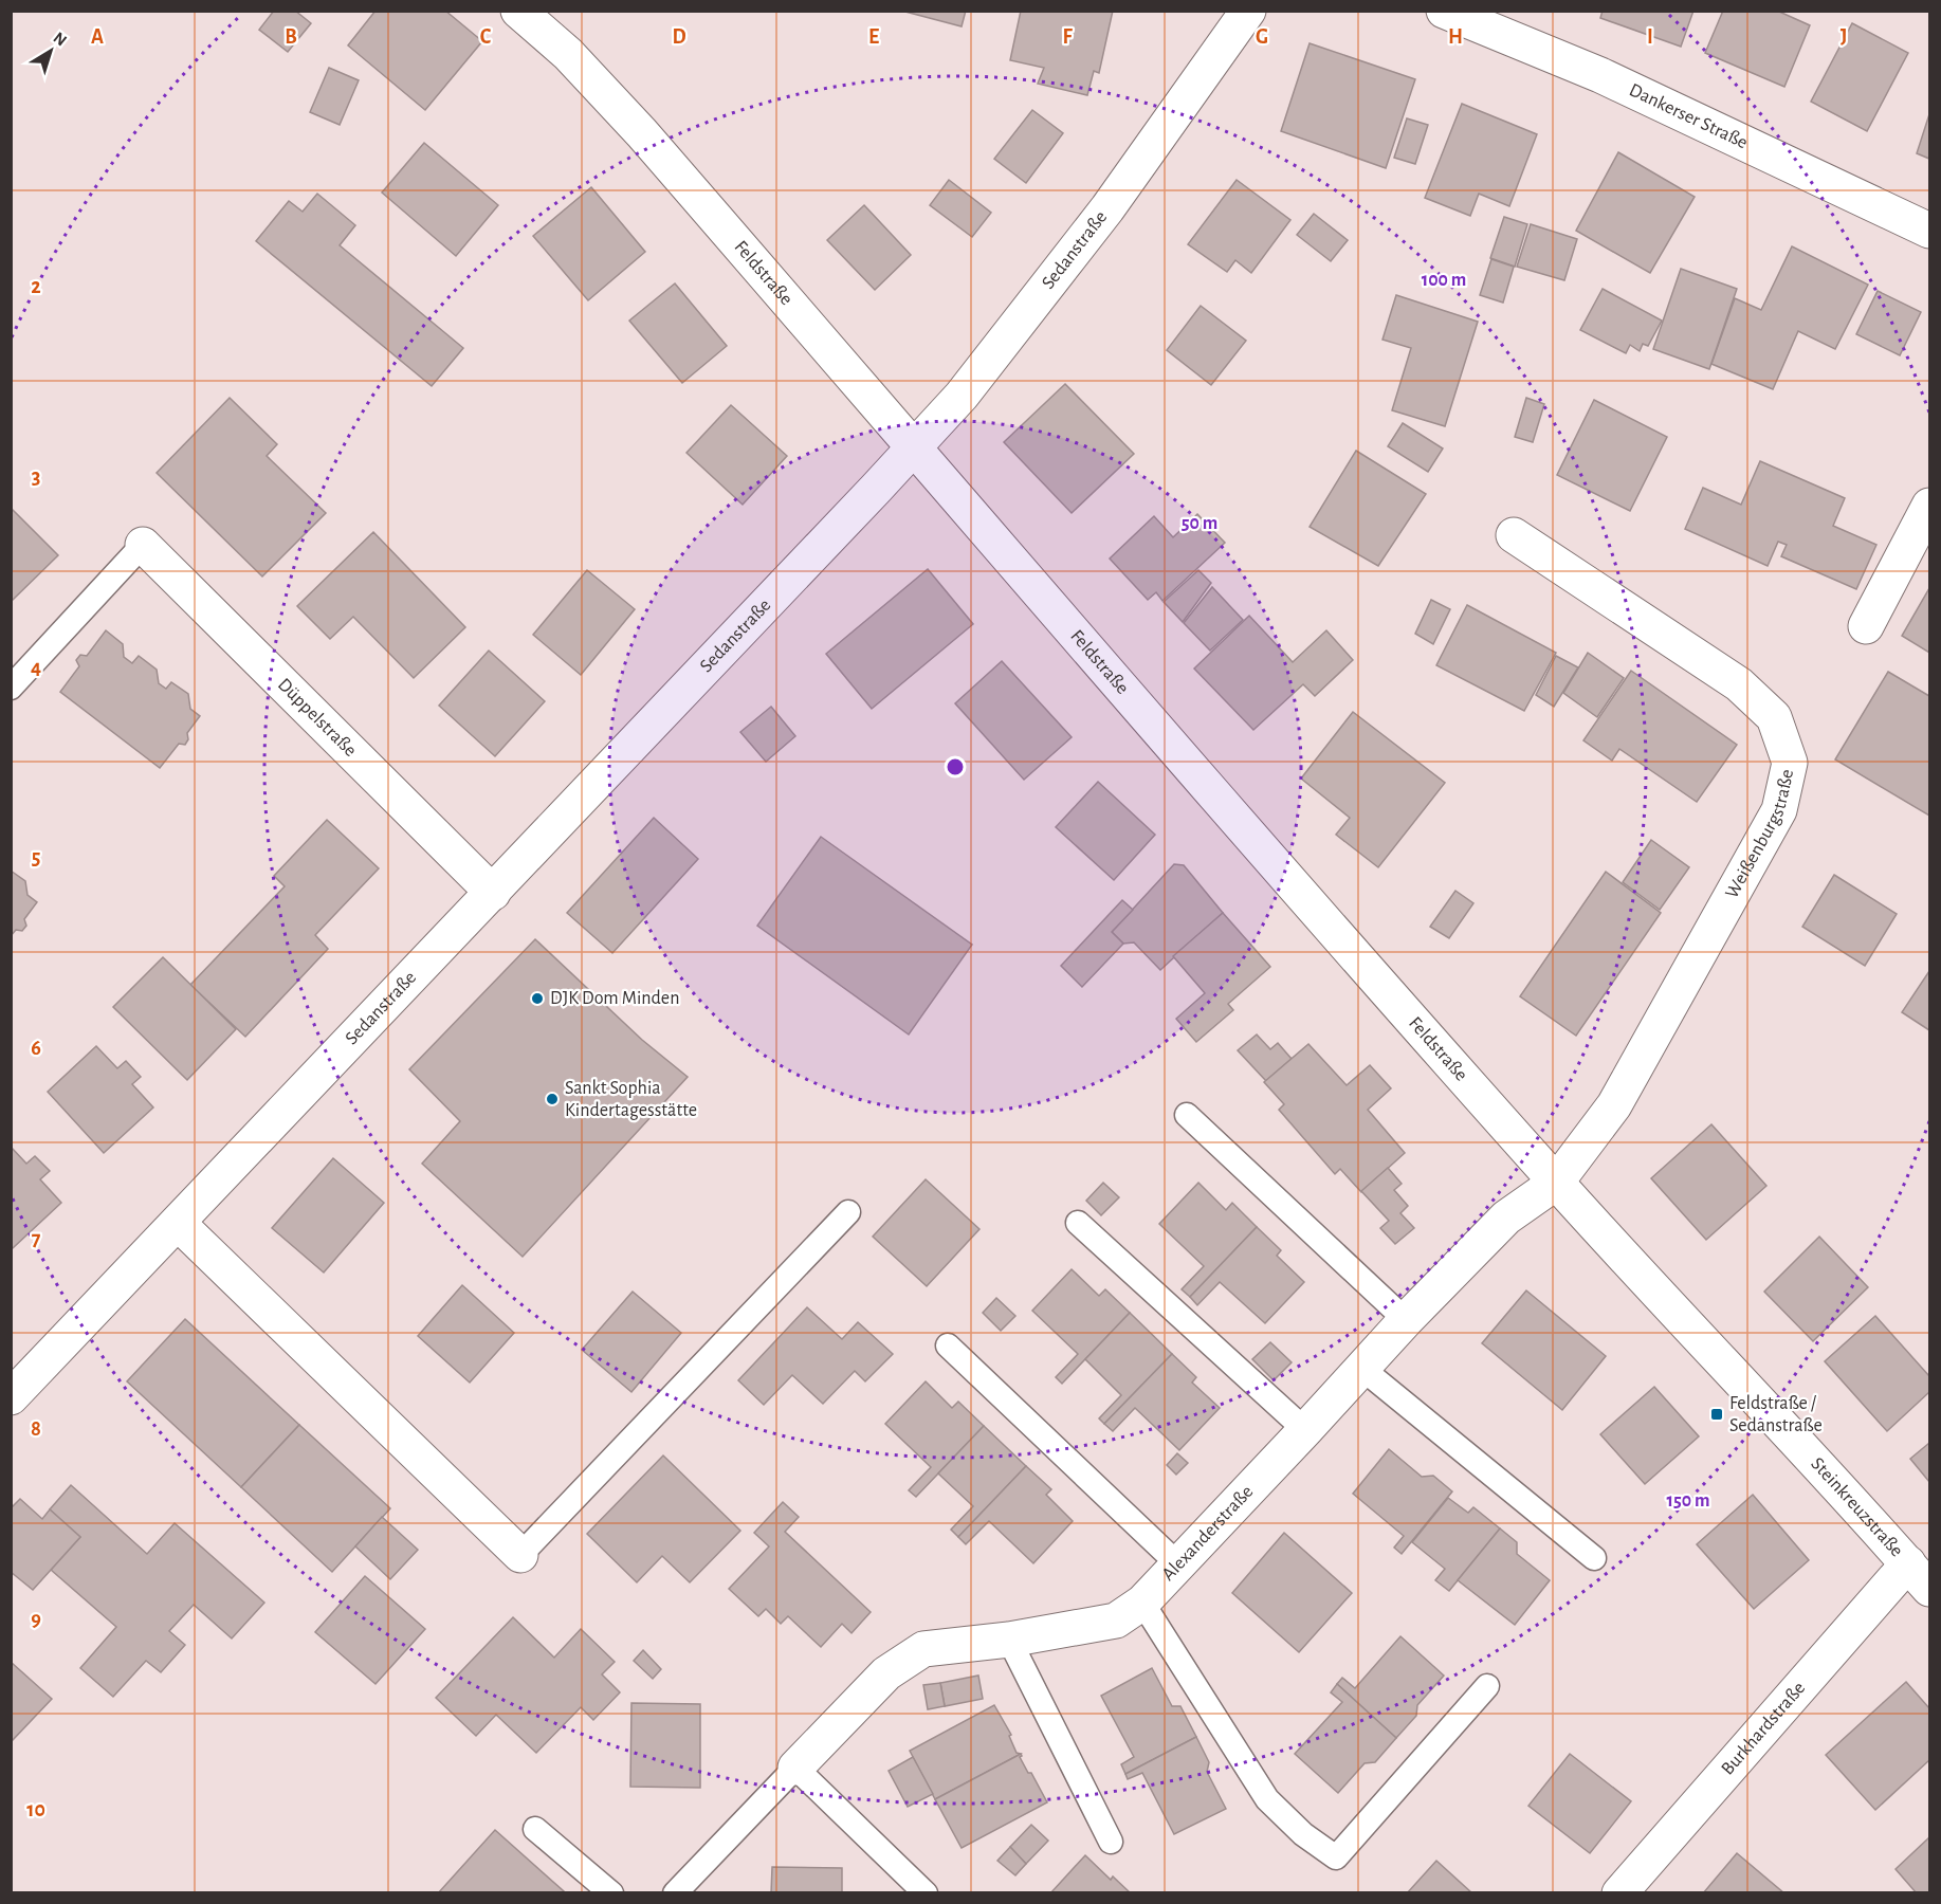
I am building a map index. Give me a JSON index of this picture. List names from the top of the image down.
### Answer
{
  "streets": {
    "street": [
      "Dankerser Straße",
      "Sedanstraße",
      "Feldstraße",
      "Düppelstraße",
      "Weißenburgstraße",
      "Steinkreuzstraße",
      "Alexanderstraße",
      "Burkhardstraße"
    ]
  },
  "crossings": [
    ["Sedanstraße", "Feldstraße"],
    ["Sedanstraße", "Düppelstraße"],
    ["Feldstraße", "Weißenburgstraße"],
    ["Feldstraße", "Steinkreuzstraße"],
    ["Feldstraße", "Alexanderstraße"],
    ["Weißenburgstraße", "Alexanderstraße"],
    ["Steinkreuzstraße", "Burkhardstraße"]
  ],
  "places": {
    "other": ["DJK Dom Minden", "Sankt Sophia Kindertagesstätte"],
    "transit": ["Feldstraße / Sedanstraße"]
  },
  "north": "top right",
  "grid": {
    "columns": [
      "A",
      "B",
      "C",
      "D",
      "E",
      "F",
      "G",
      "H",
      "I",
      "J"
    ],
    "rows": [
      "2",
      "3",
      "4",
      "5",
      "6",
      "7",
      "8",
      "9",
      "10"
    ]
  },
  "rings": ["100 m", "50 m", "150 m"]
}
